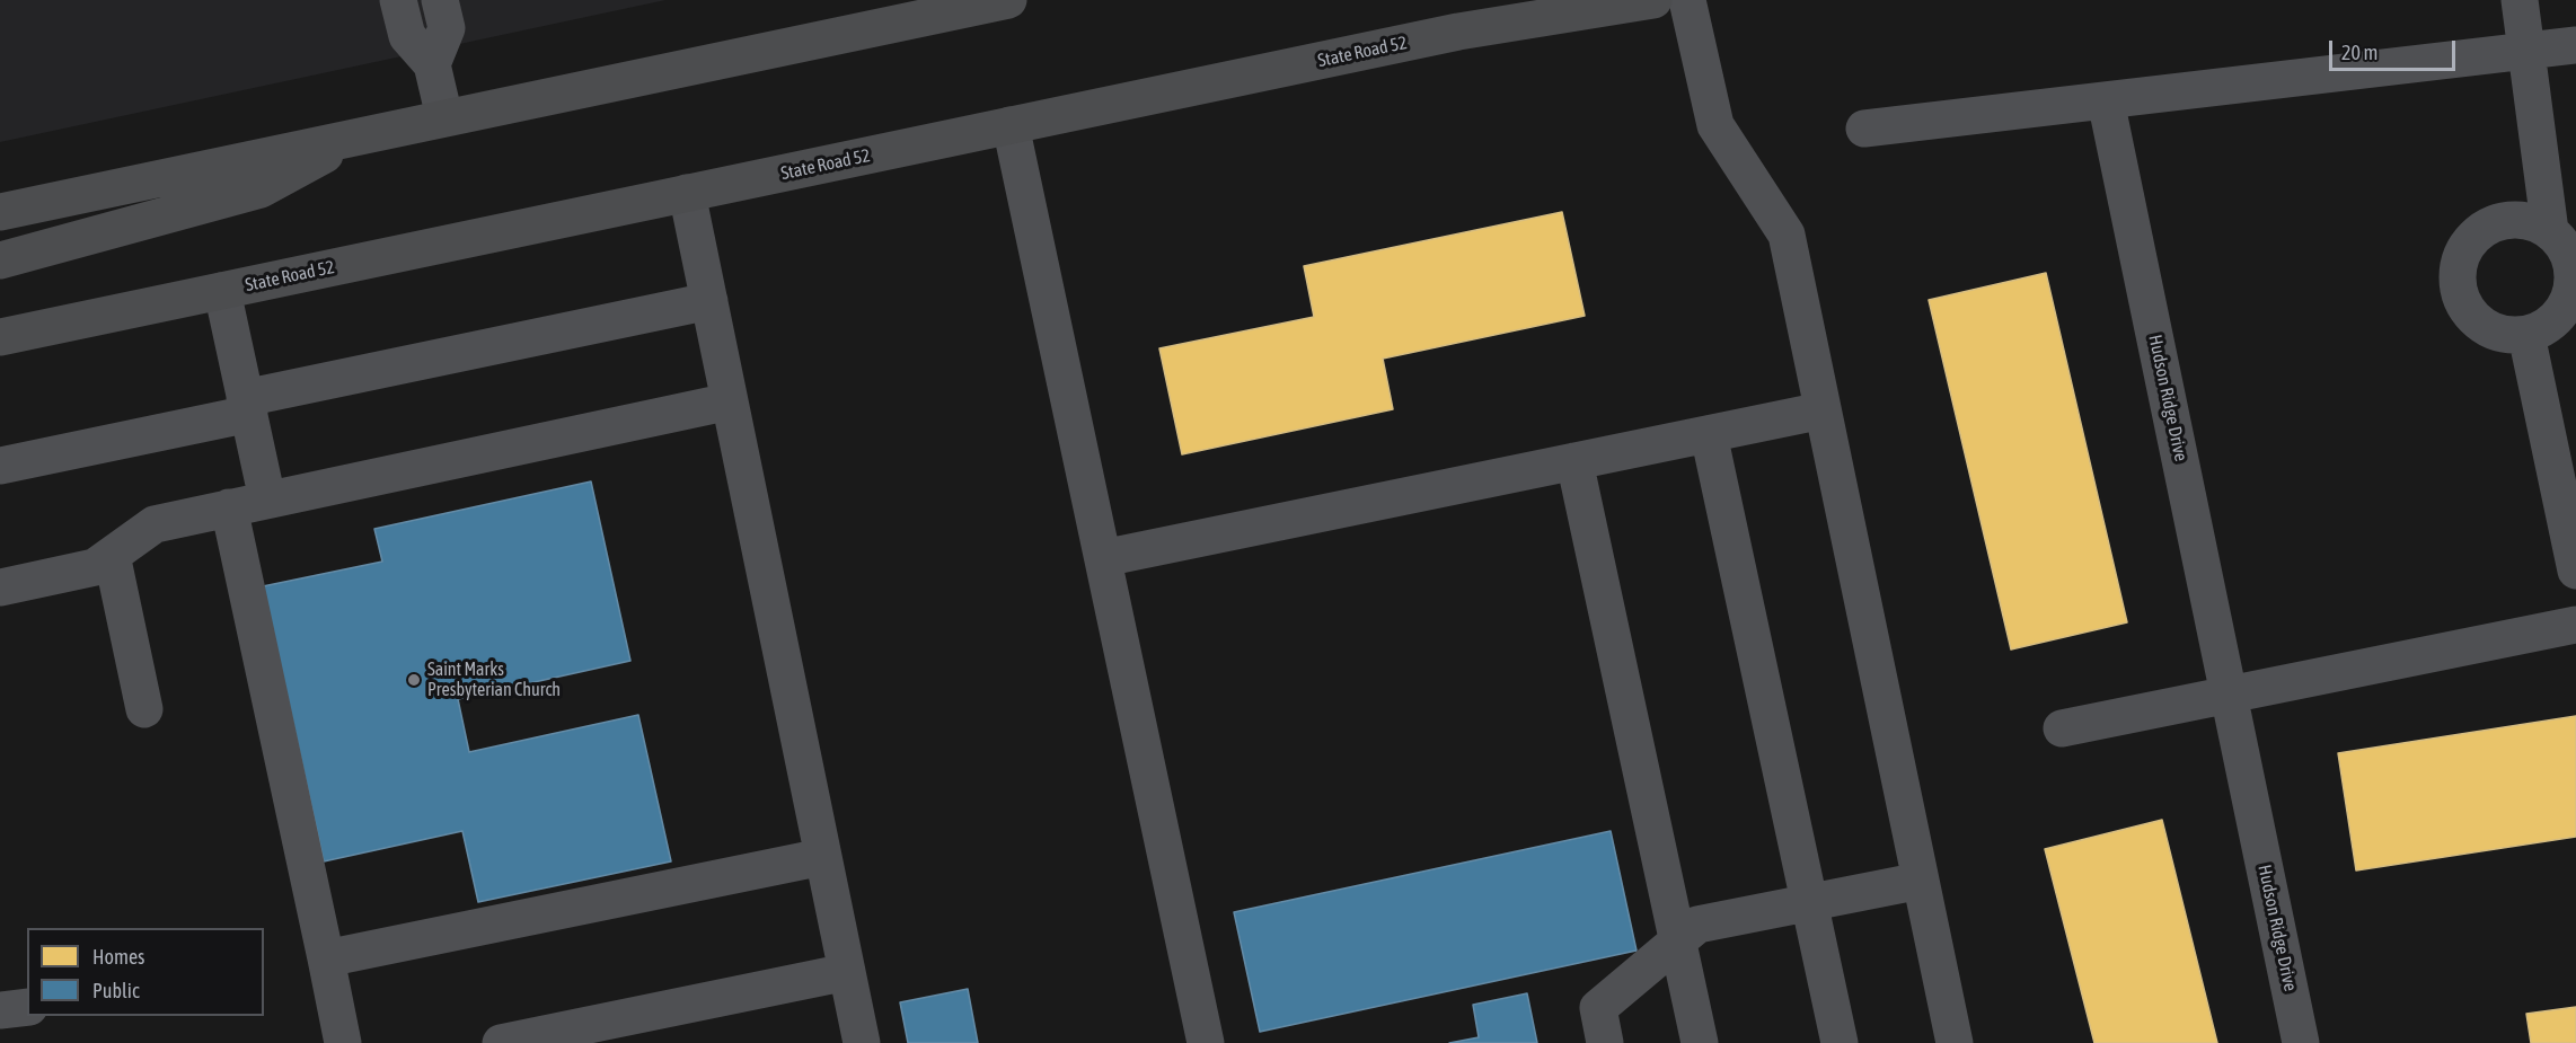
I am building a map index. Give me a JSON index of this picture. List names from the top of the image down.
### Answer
{
  "streets": {
    "main road": ["State Road 52"],
    "street": ["Hudson Ridge Drive"]
  },
  "places": ["Saint Marks Presbyterian Church"],
  "legend": ["Homes", "Public"],
  "scale_bar": "20 m"
}
